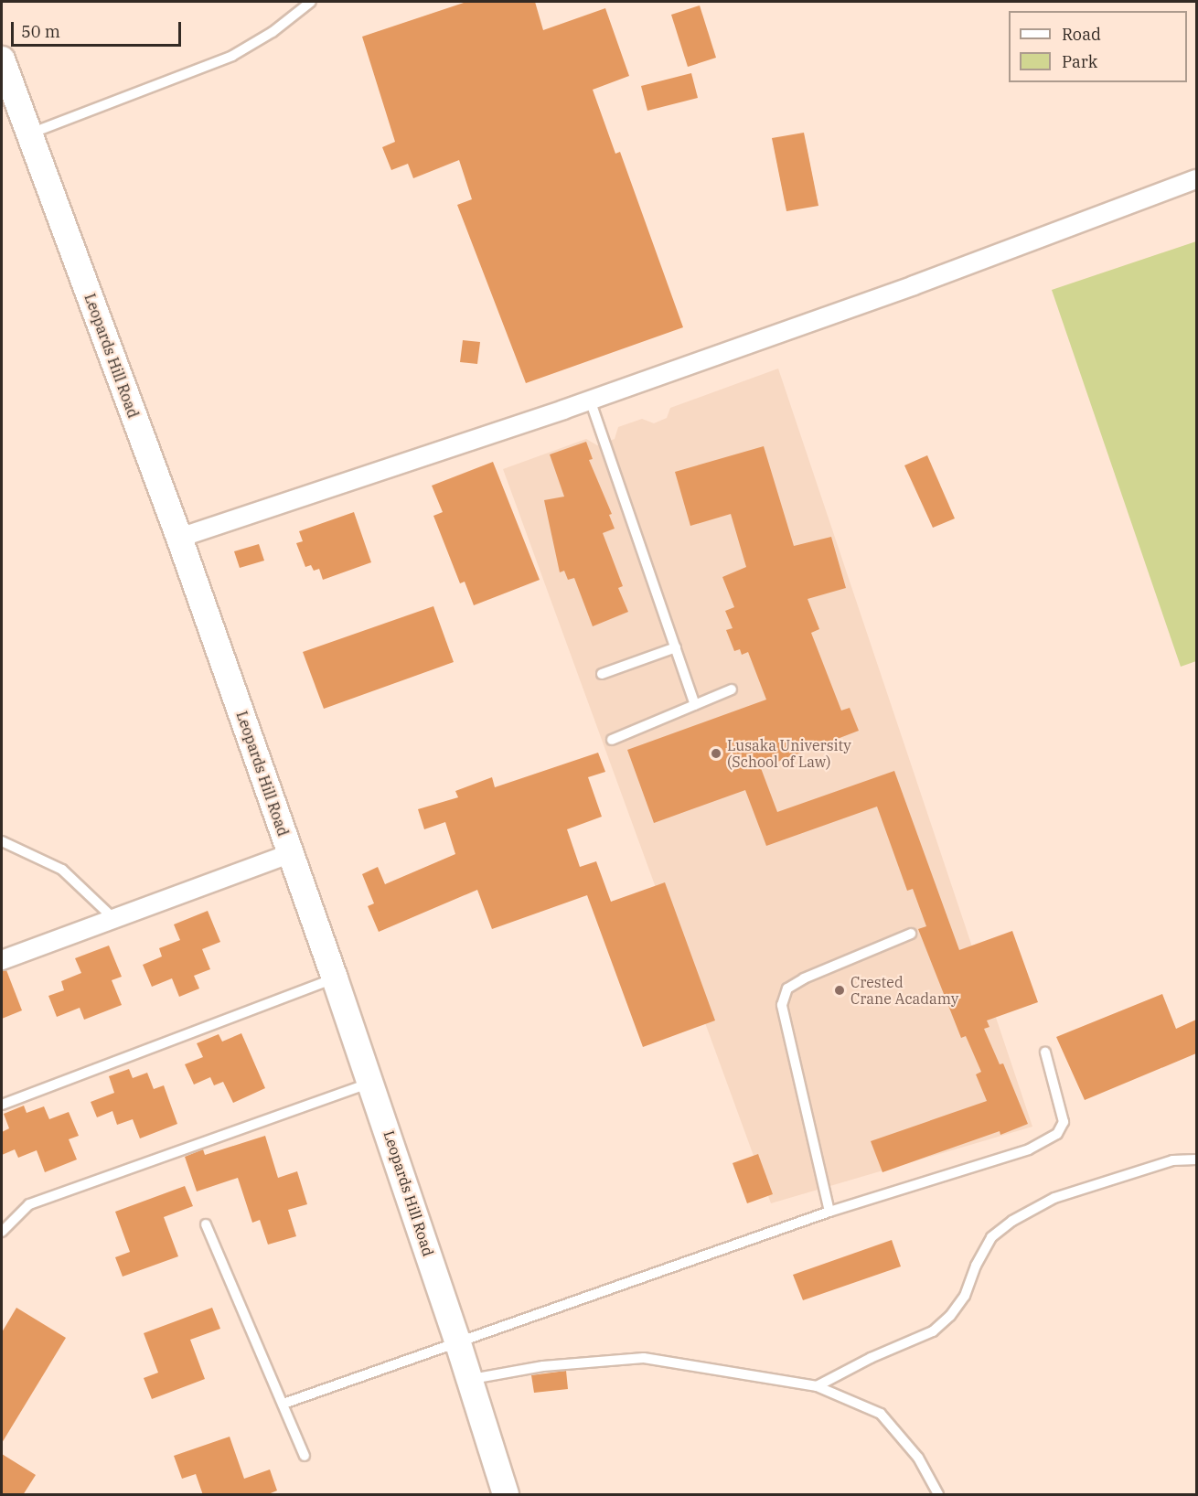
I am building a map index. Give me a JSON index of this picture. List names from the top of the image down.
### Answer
{
  "streets": {
    "main road": ["Leopards Hill Road"]
  },
  "places": ["Lusaka University (School of Law)", "Crested Crane Acadamy"],
  "legend": ["Road", "Park"],
  "scale_bar": "50 m"
}
